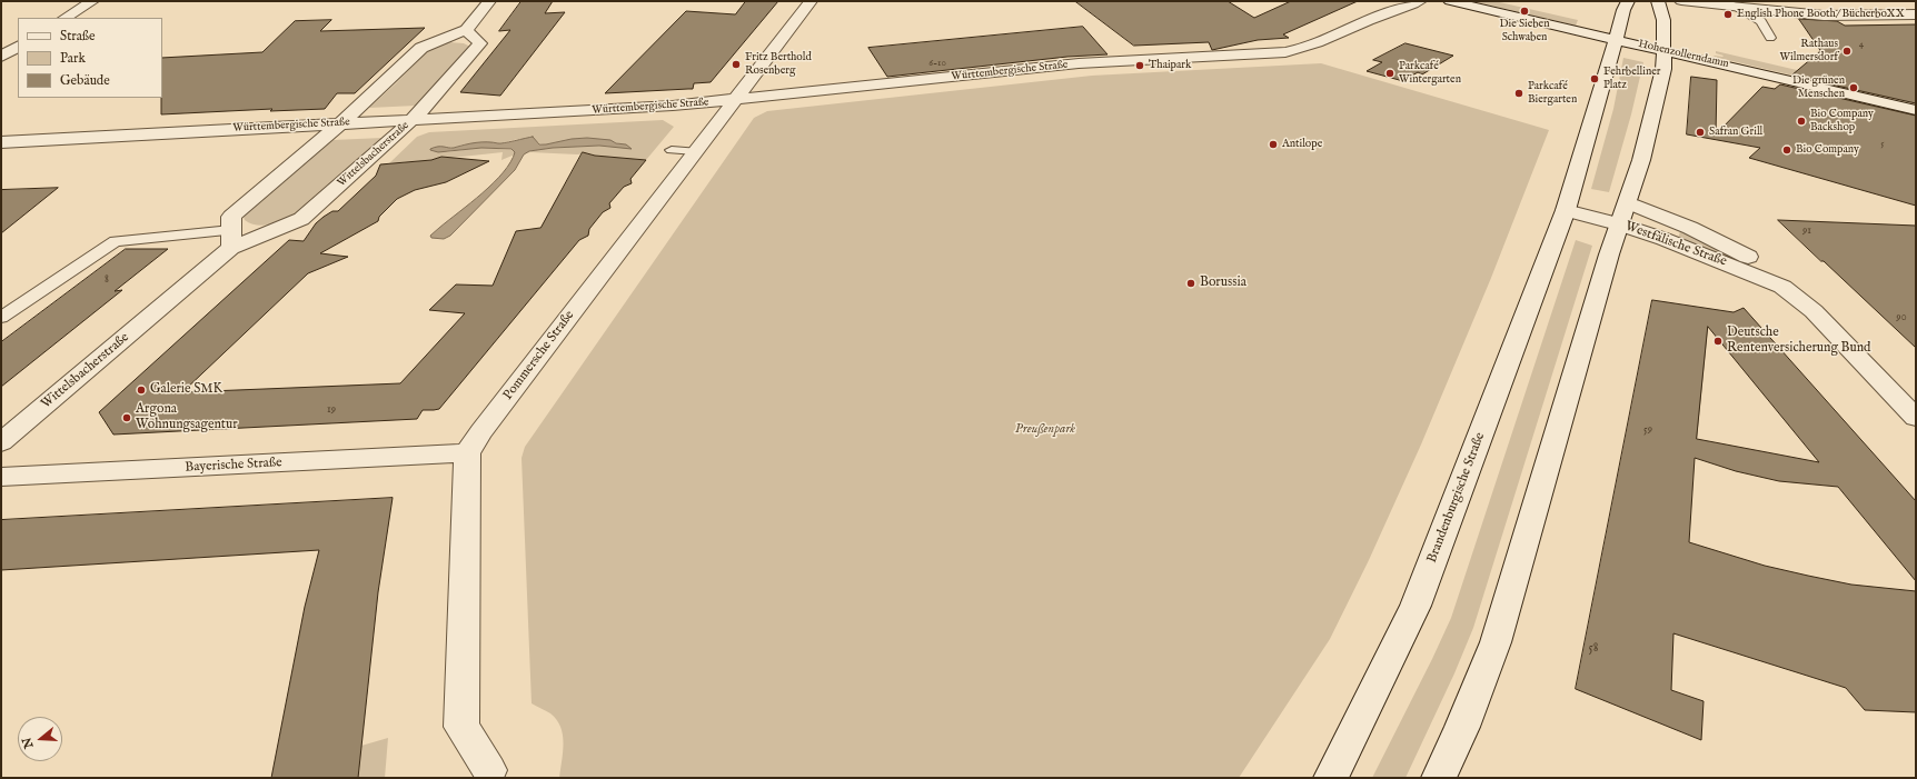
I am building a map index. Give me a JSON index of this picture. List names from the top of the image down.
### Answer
{
  "streets": {
    "street": [
      "Hohenzollerndamm",
      "Württembergische Straße",
      "Wittelsbacherstraße",
      "Westfälische Straße",
      "Pommersche Straße",
      "Bayerische Straße",
      "Brandenburgische Straße"
    ]
  },
  "crossings": [
    ["Württembergische Straße", "Wittelsbacherstraße"],
    ["Württembergische Straße", "Pommersche Straße"],
    ["Westfälische Straße", "Brandenburgische Straße"],
    ["Pommersche Straße", "Bayerische Straße"]
  ],
  "parks": ["Preußenpark"],
  "places": [
    "Die Sieben Schwaben",
    "English Phone Booth/ BücherboXX",
    "Rathaus Wilmersdorf",
    "Fritz Berthold Rosenberg",
    "Thaipark",
    "Parkcafé Wintergarten",
    "Fehrbelliner Platz",
    "Die grünen Menschen",
    "Parkcafé Biergarten",
    "Bio Company Backshop",
    "Safran Grill",
    "Antilope",
    "Bio Company",
    "Borussia",
    "Deutsche Rentenversicherung Bund",
    "Galerie SMK",
    "Argona Wohnungsagentur"
  ],
  "house_numbers": [
    "4",
    "6-10",
    "5",
    "91",
    "8",
    "90",
    "19",
    "59",
    "58"
  ],
  "legend": ["Straße", "Park", "Gebäude"],
  "north": "left"
}
